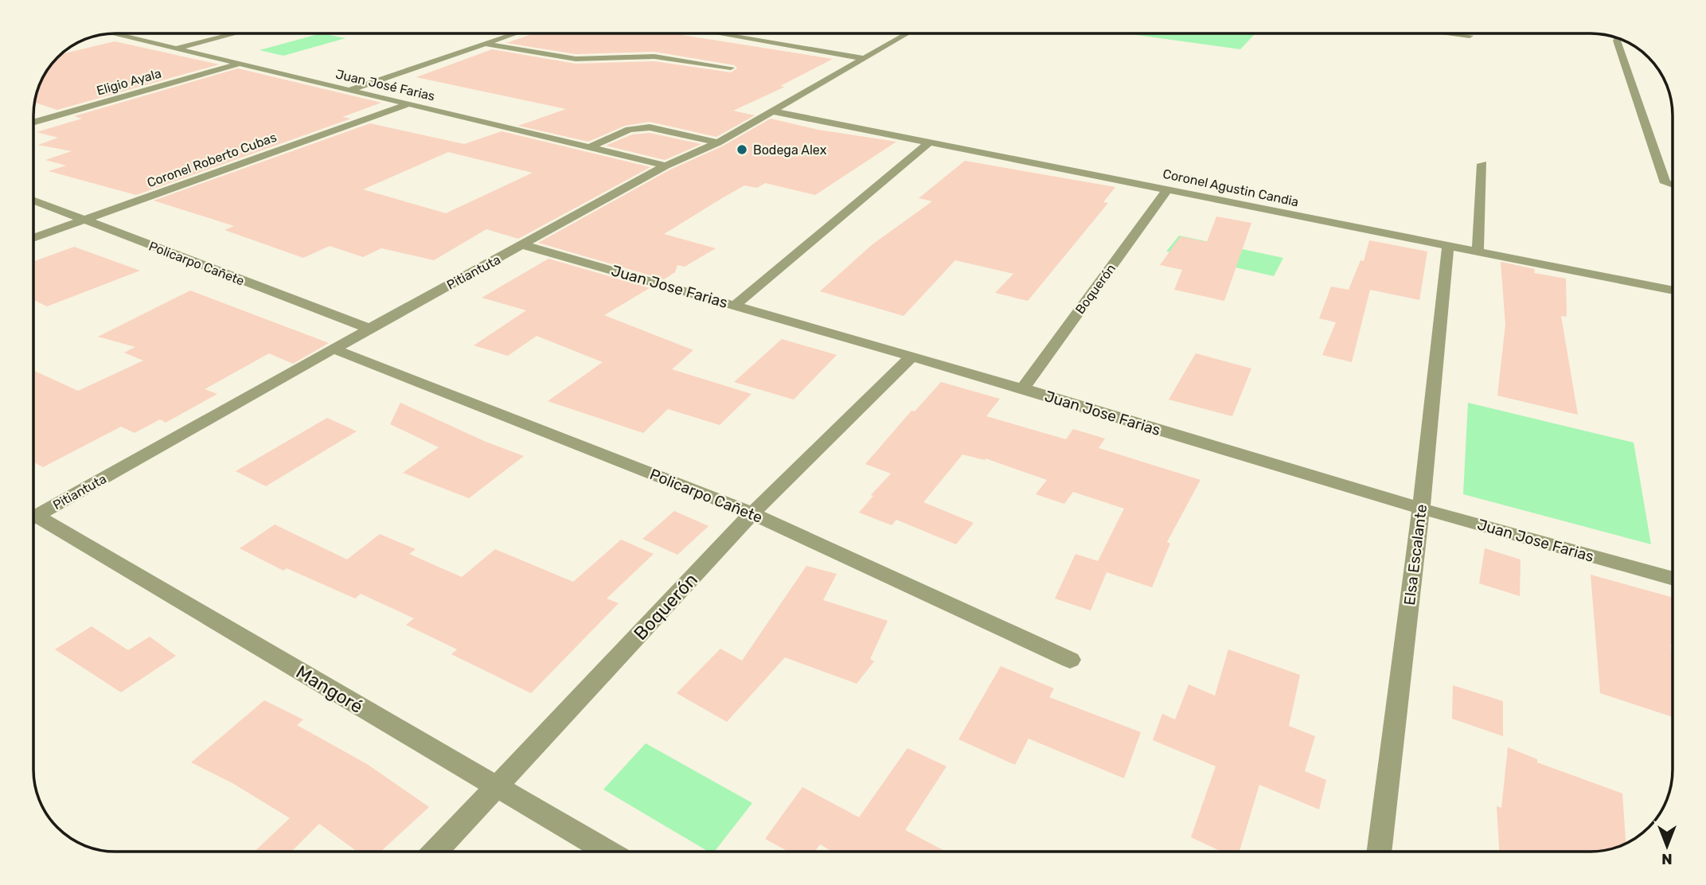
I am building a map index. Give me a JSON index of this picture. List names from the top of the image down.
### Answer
{
  "streets": {
    "street": [
      "Eligio Ayala",
      "Juan José Farias",
      "Coronel Roberto Cubas",
      "Coronel Agustin Candia",
      "Policarpo Cañete",
      "Pitiantuta",
      "Juan Jose Farias",
      "Boquerón",
      "Elsa Escalante",
      "Mangoré"
    ]
  },
  "crossings": [
    ["Eligio Ayala", "Juan José Farias"],
    ["Juan José Farias", "Coronel Roberto Cubas"],
    ["Juan José Farias", "Pitiantuta"],
    ["Coronel Roberto Cubas", "Policarpo Cañete"],
    ["Coronel Agustin Candia", "Pitiantuta"],
    ["Coronel Agustin Candia", "Boquerón"],
    ["Coronel Agustin Candia", "Elsa Escalante"],
    ["Policarpo Cañete", "Pitiantuta"],
    ["Policarpo Cañete", "Boquerón"],
    ["Pitiantuta", "Juan Jose Farias"],
    ["Juan Jose Farias", "Boquerón"],
    ["Juan Jose Farias", "Elsa Escalante"],
    ["Boquerón", "Mangoré"]
  ],
  "places": ["Bodega Alex"],
  "north": "bottom"
}
